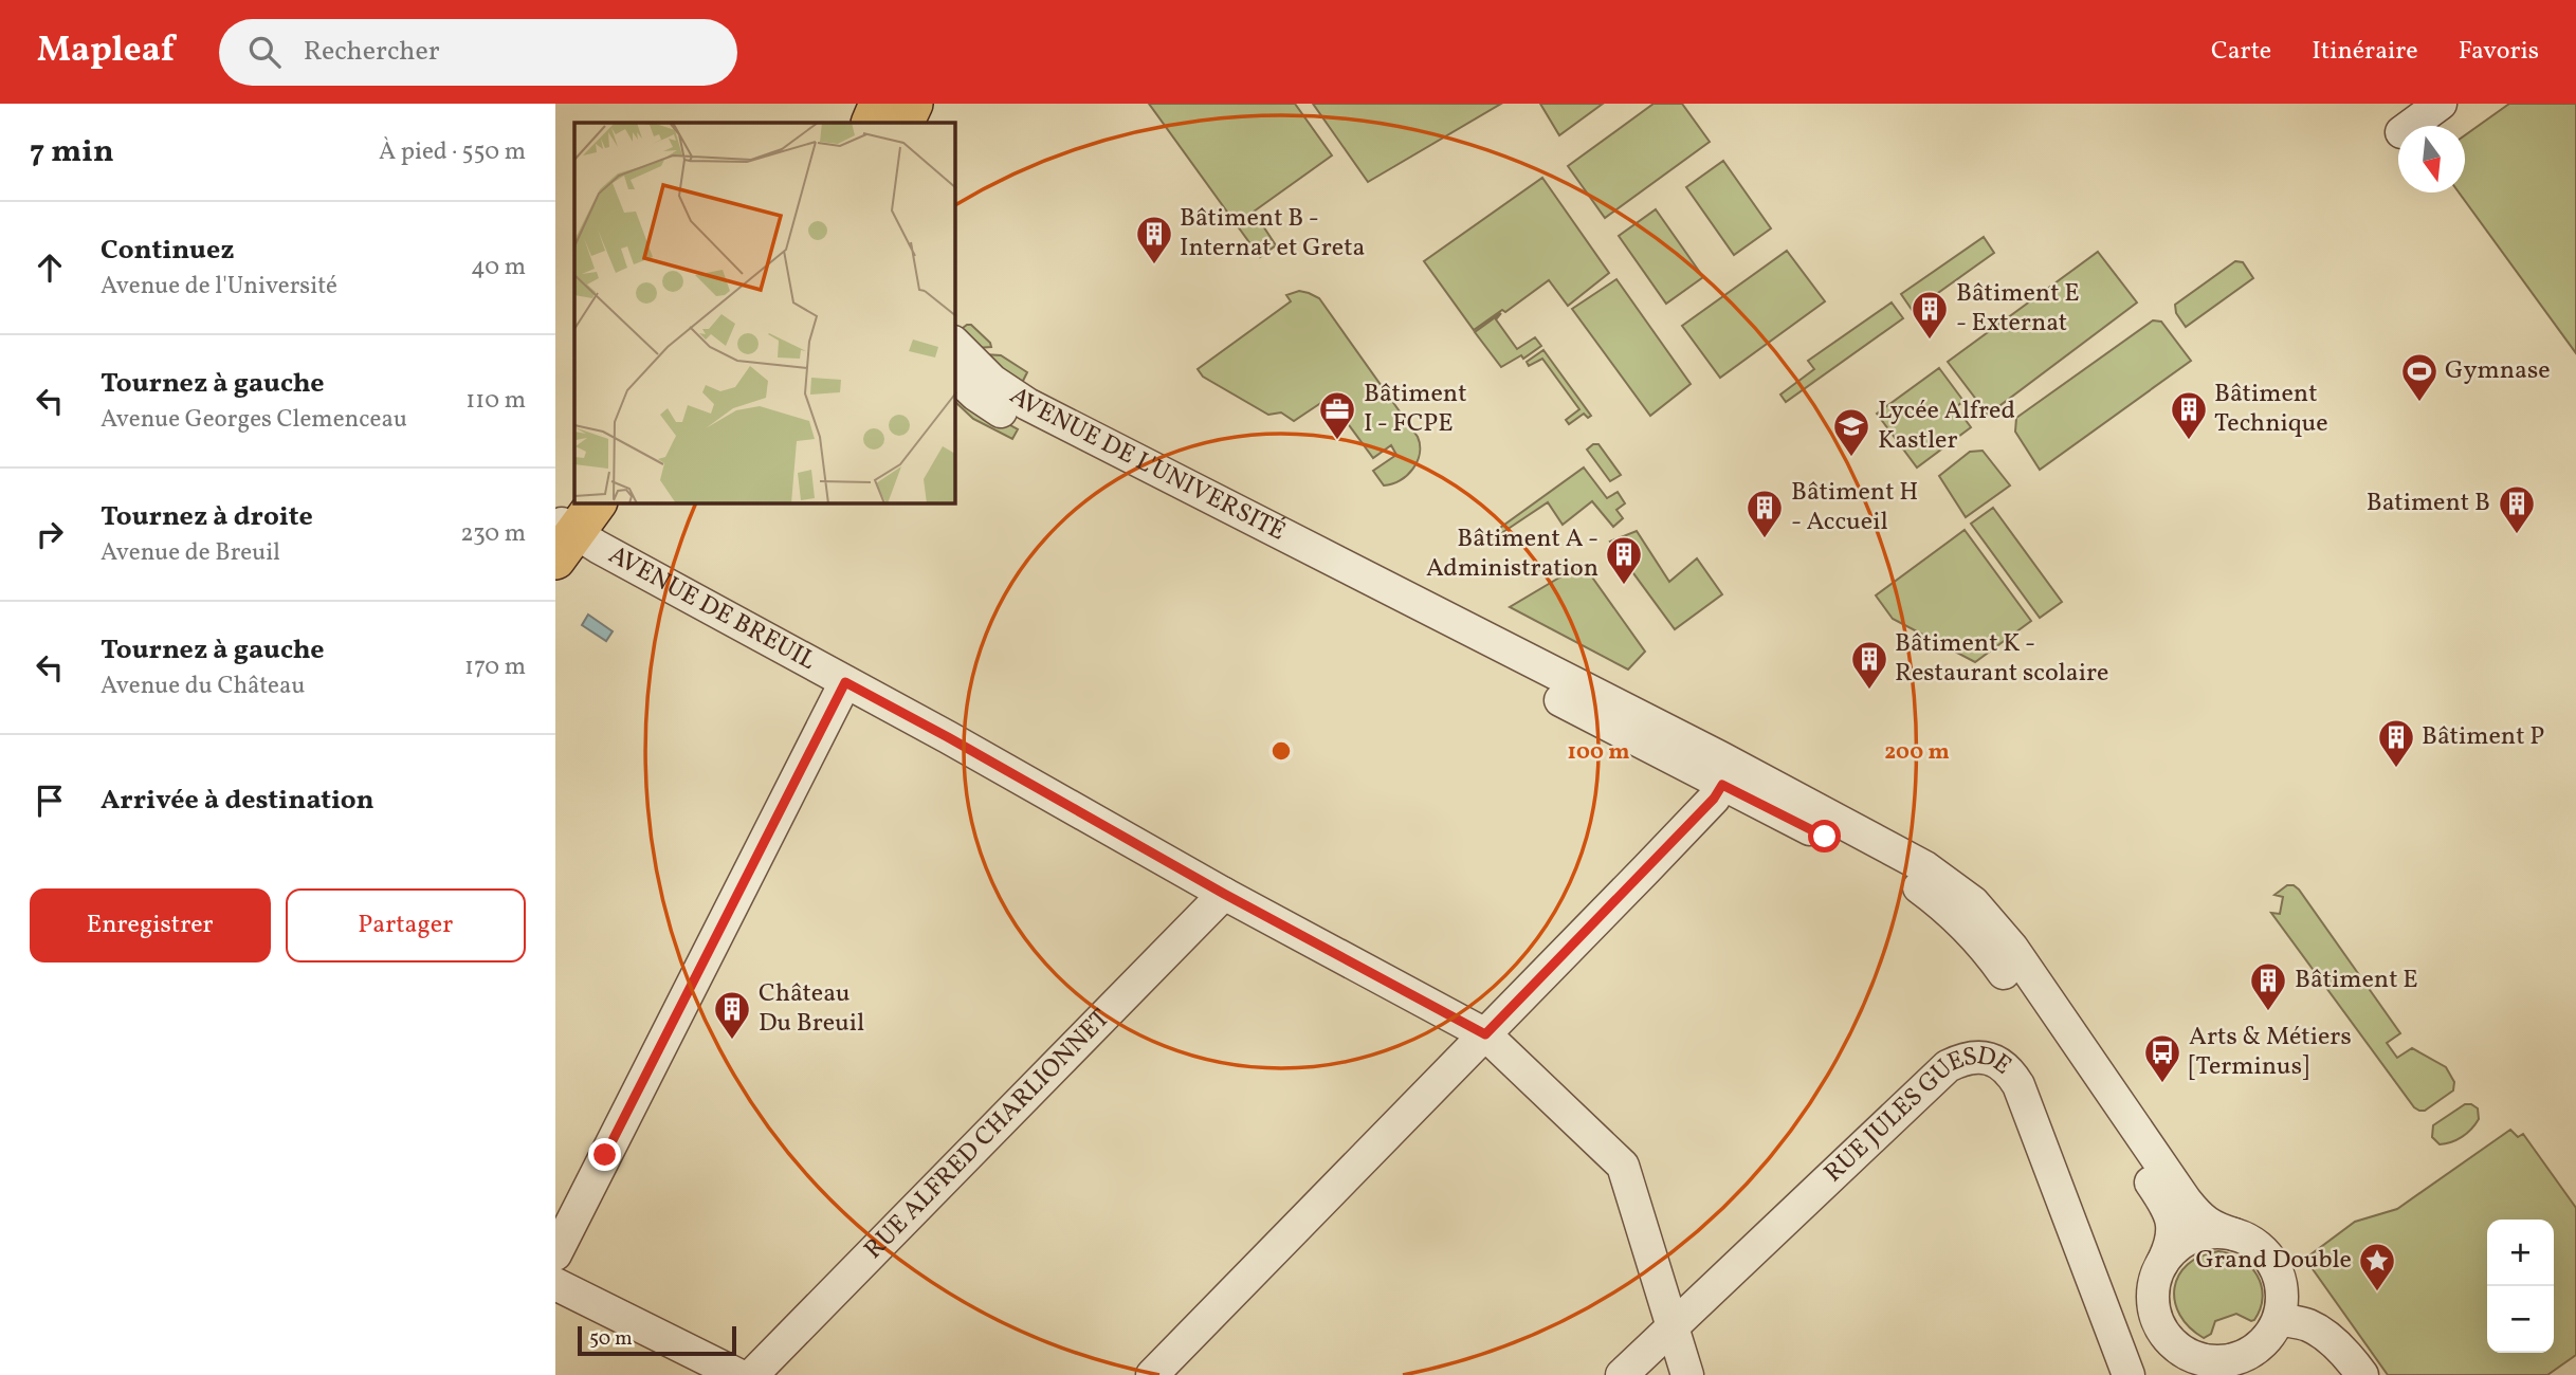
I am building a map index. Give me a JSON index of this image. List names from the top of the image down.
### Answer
{
  "streets": {
    "street": [
      "AVENUE DE L'UNIVERSITÉ",
      "AVENUE DE BREUIL",
      "RUE JULES GUESDE",
      "RUE ALFRED CHARLIONNET"
    ]
  },
  "crossings": [
    ["AVENUE DE BREUIL", "RUE JULES GUESDE"],
    ["AVENUE DE BREUIL", "RUE ALFRED CHARLIONNET"]
  ],
  "places": {
    "building": [
      "Bâtiment B - Internat et Greta",
      "Bâtiment E - Externat",
      "Bâtiment Technique",
      "Batiment B",
      "Bâtiment H - Accueil",
      "Bâtiment A - Administration",
      "Bâtiment K - Restaurant scolaire",
      "Bâtiment P",
      "Bâtiment E",
      "Château Du Breuil"
    ],
    "sports": ["Gymnase"],
    "office": ["Bâtiment I - FCPE"],
    "school or university": ["Lycée Alfred Kastler"],
    "bus stop": ["Arts & Métiers [Terminus]"],
    "place": ["Grand Double"]
  },
  "scale_bar": "50 m",
  "north": "bottom",
  "page": {
    "header": "Mapleaf",
    "search": "Rechercher",
    "nav": ["Carte", "Itinéraire", "Favoris"],
    "heading": ["7 min", "À pied · 550 m"],
    "list": [
      ["Continuez", "Avenue de l'Université", "40 m"],
      ["Tournez à gauche", "Avenue Georges Clemenceau", "110 m"],
      ["Tournez à droite", "Avenue de Breuil", "230 m"],
      ["Tournez à gauche", "Avenue du Château", "170 m"],
      "Arrivée à destination"
    ],
    "buttons": ["Enregistrer", "Partager"],
    "map_buttons": ["+", "−"],
    "scale": "50 m"
  },
  "rings": ["100 m", "200 m"]
}
